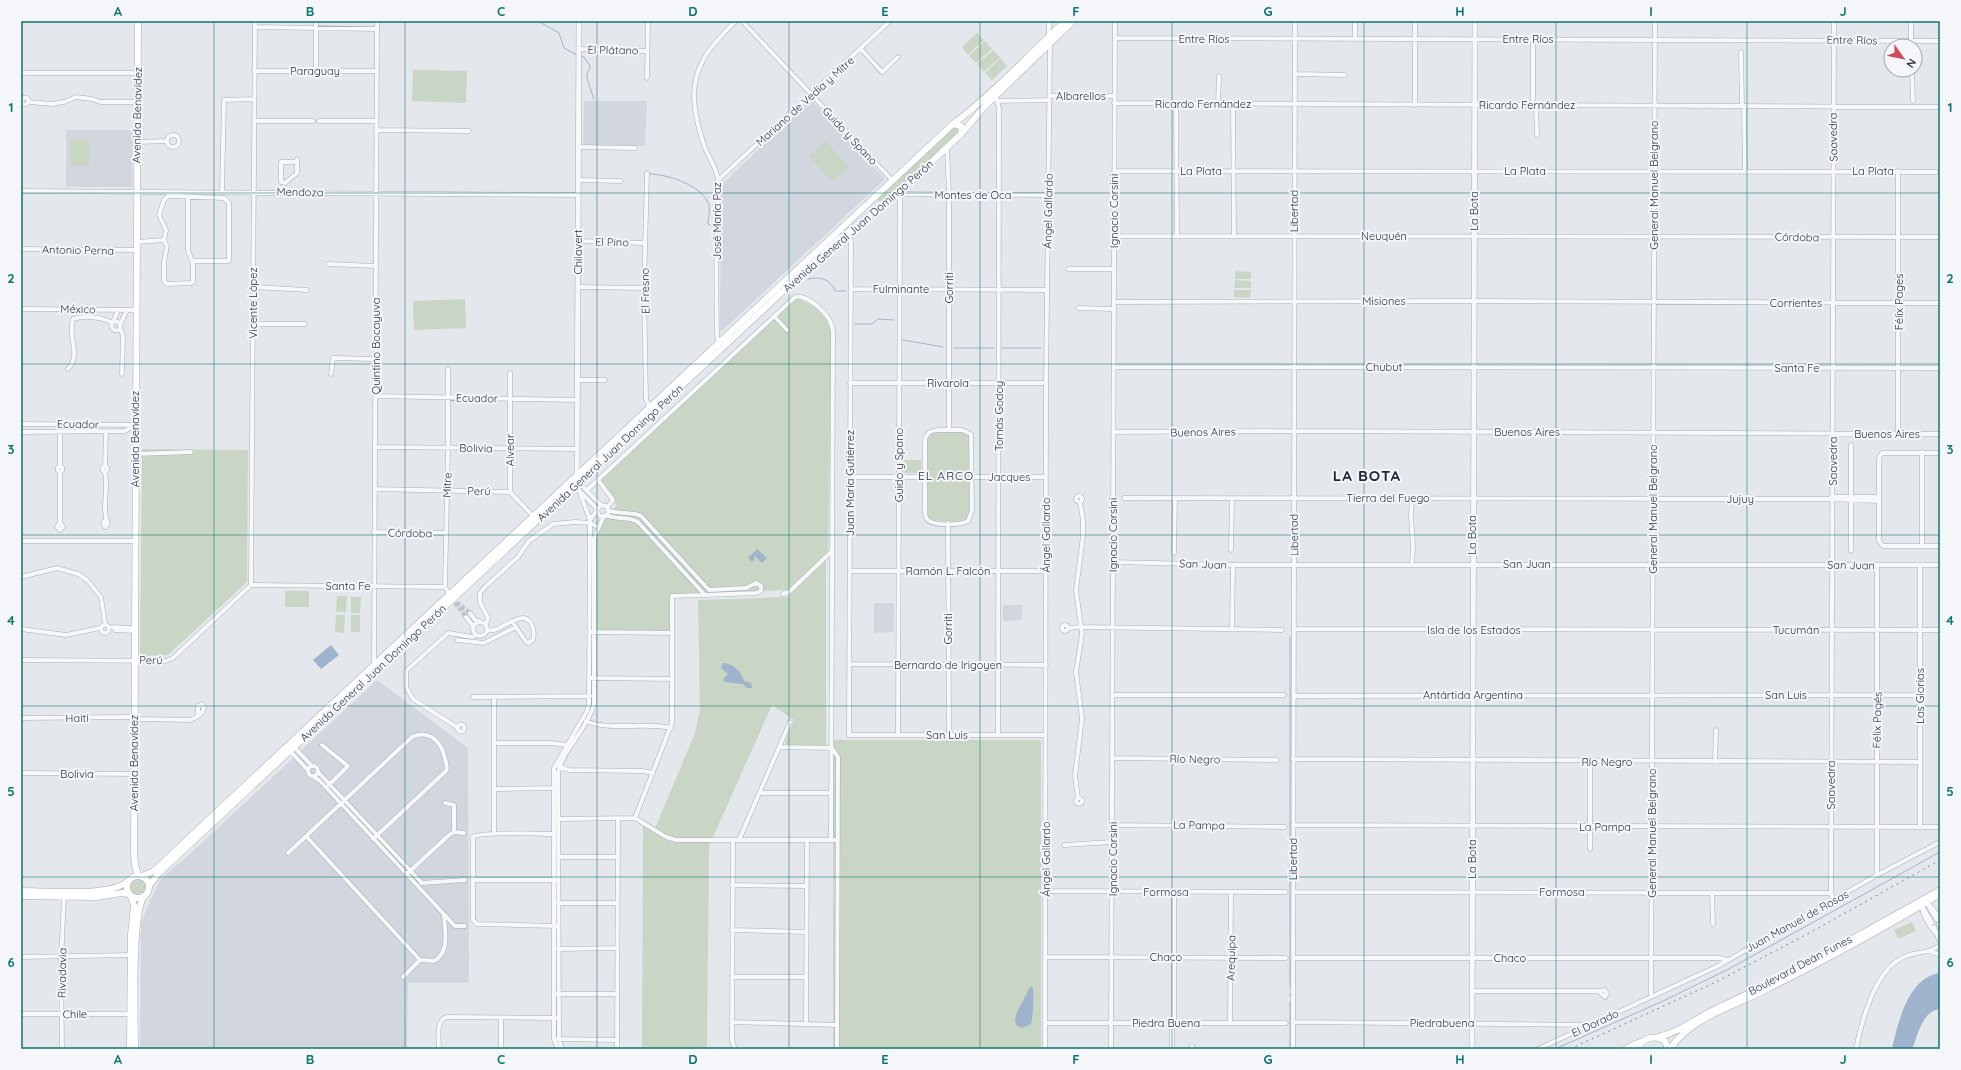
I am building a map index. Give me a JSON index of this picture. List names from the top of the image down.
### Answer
{
  "streets": {
    "main road": ["Avenida Benavídez", "Avenida General Juan Domingo Perón", "Boulevard Deán Funes"],
    "street": [
      "Entre Ríos",
      "El Plátano",
      "Paraguay",
      "Albarellos",
      "Mariano de Vedia y Mitre",
      "Ricardo Fernández",
      "Guido y Spano",
      "Saavedra",
      "La Plata",
      "General Manuel Belgrano",
      "Mendoza",
      "Montes de Oca",
      "Ángel Gallardo",
      "Ignacio Corsini",
      "Libertad",
      "La Bota",
      "José María Paz",
      "Neuquén",
      "Córdoba",
      "El Pino",
      "Antonio Perna",
      "Chilavert",
      "Gorriti",
      "Fulminante",
      "El Fresno",
      "Misiones",
      "Félix Pages",
      "Vicente López",
      "Corrientes",
      "México",
      "Quintino Bocayuva",
      "Chubut",
      "Santa Fe",
      "Rivarola",
      "Ecuador",
      "Tomás Godoy",
      "Buenos Aires",
      "Bolivia",
      "Alvear",
      "Jacques",
      "Juan María Gutiérrez",
      "Mitre",
      "Perú",
      "Tierra del Fuego",
      "Jujuy",
      "San Juan",
      "Ramón L. Falcón",
      "Isla de los Estados",
      "Tucumán",
      "Bernardo de Irigoyen",
      "Antártida Argentina",
      "San Luis",
      "Las Glorias",
      "Haití",
      "Félix Pagés",
      "Río Negro",
      "La Pampa",
      "Formosa",
      "Juan Manuel de Rosas",
      "Chaco",
      "Arequipa",
      "Rivadavia",
      "Chile",
      "Piedra Buena",
      "Piedrabuena",
      "El Dorado"
    ]
  },
  "crossings": [
    ["Entre Ríos", "Saavedra"],
    ["Entre Ríos", "General Manuel Belgrano"],
    ["Entre Ríos", "Ignacio Corsini"],
    ["Entre Ríos", "Libertad"],
    ["Entre Ríos", "La Bota"],
    ["El Plátano", "Chilavert"],
    ["Paraguay", "Vicente López"],
    ["Paraguay", "Quintino Bocayuva"],
    ["Albarellos", "Ángel Gallardo"],
    ["Albarellos", "Ignacio Corsini"],
    ["Albarellos", "Avenida General Juan Domingo Perón"],
    ["Albarellos", "Tomás Godoy"],
    ["Mariano de Vedia y Mitre", "Guido y Spano"],
    ["Mariano de Vedia y Mitre", "José María Paz"],
    ["Ricardo Fernández", "Saavedra"],
    ["Ricardo Fernández", "General Manuel Belgrano"],
    ["Ricardo Fernández", "Ignacio Corsini"],
    ["Ricardo Fernández", "Libertad"],
    ["Ricardo Fernández", "La Bota"],
    ["Avenida Benavídez", "Mendoza"],
    ["Avenida Benavídez", "Avenida General Juan Domingo Perón"],
    ["Avenida Benavídez", "Antonio Perna"],
    ["Avenida Benavídez", "México"],
    ["Avenida Benavídez", "Ecuador"],
    ["Avenida Benavídez", "Bolivia"],
    ["Avenida Benavídez", "Perú"],
    ["Avenida Benavídez", "Haití"],
    ["Guido y Spano", "Montes de Oca"],
    ["Guido y Spano", "Avenida General Juan Domingo Perón"],
    ["Guido y Spano", "Fulminante"],
    ["Guido y Spano", "Rivarola"],
    ["Guido y Spano", "Ramón L. Falcón"],
    ["Guido y Spano", "Bernardo de Irigoyen"],
    ["Guido y Spano", "San Luis"],
    ["Saavedra", "La Plata"],
    ["Saavedra", "Córdoba"],
    ["Saavedra", "Corrientes"],
    ["Saavedra", "Santa Fe"],
    ["Saavedra", "Buenos Aires"],
    ["Saavedra", "Jujuy"],
    ["Saavedra", "San Juan"],
    ["Saavedra", "Tucumán"],
    ["Saavedra", "San Luis"],
    ["Saavedra", "Río Negro"],
    ["Saavedra", "La Pampa"],
    ["Saavedra", "Formosa"],
    ["Saavedra", "Juan Manuel de Rosas"],
    ["La Plata", "General Manuel Belgrano"],
    ["La Plata", "Ignacio Corsini"],
    ["La Plata", "Libertad"],
    ["La Plata", "La Bota"],
    ["La Plata", "Félix Pages"],
    ["General Manuel Belgrano", "Neuquén"],
    ["General Manuel Belgrano", "Córdoba"],
    ["General Manuel Belgrano", "Misiones"],
    ["General Manuel Belgrano", "Corrientes"],
    ["General Manuel Belgrano", "Chubut"],
    ["General Manuel Belgrano", "Santa Fe"],
    ["General Manuel Belgrano", "Buenos Aires"],
    ["General Manuel Belgrano", "Tierra del Fuego"],
    ["General Manuel Belgrano", "Jujuy"],
    ["General Manuel Belgrano", "San Juan"],
    ["General Manuel Belgrano", "Isla de los Estados"],
    ["General Manuel Belgrano", "Tucumán"],
    ["General Manuel Belgrano", "Antártida Argentina"],
    ["General Manuel Belgrano", "San Luis"],
    ["General Manuel Belgrano", "Río Negro"],
    ["General Manuel Belgrano", "La Pampa"],
    ["General Manuel Belgrano", "Formosa"],
    ["General Manuel Belgrano", "Juan Manuel de Rosas"],
    ["General Manuel Belgrano", "Chaco"],
    ["General Manuel Belgrano", "El Dorado"],
    ["Mendoza", "Chilavert"],
    ["Mendoza", "Vicente López"],
    ["Mendoza", "Quintino Bocayuva"],
    ["Montes de Oca", "Ángel Gallardo"],
    ["Montes de Oca", "Avenida General Juan Domingo Perón"],
    ["Montes de Oca", "Gorriti"],
    ["Montes de Oca", "Tomás Godoy"],
    ["Ángel Gallardo", "Avenida General Juan Domingo Perón"],
    ["Ángel Gallardo", "Fulminante"],
    ["Ángel Gallardo", "Rivarola"],
    ["Ángel Gallardo", "Jacques"],
    ["Ángel Gallardo", "Ramón L. Falcón"],
    ["Ángel Gallardo", "Bernardo de Irigoyen"],
    ["Ángel Gallardo", "San Luis"],
    ["Ángel Gallardo", "Formosa"],
    ["Ángel Gallardo", "Chaco"],
    ["Ángel Gallardo", "Piedra Buena"],
    ["Ignacio Corsini", "Neuquén"],
    ["Ignacio Corsini", "Misiones"],
    ["Ignacio Corsini", "Chubut"],
    ["Ignacio Corsini", "Buenos Aires"],
    ["Ignacio Corsini", "San Juan"],
    ["Ignacio Corsini", "Río Negro"],
    ["Ignacio Corsini", "La Pampa"],
    ["Ignacio Corsini", "Formosa"],
    ["Ignacio Corsini", "Chaco"],
    ["Ignacio Corsini", "Piedra Buena"],
    ["Libertad", "Neuquén"],
    ["Libertad", "Misiones"],
    ["Libertad", "Chubut"],
    ["Libertad", "Buenos Aires"],
    ["Libertad", "Tierra del Fuego"],
    ["Libertad", "San Juan"],
    ["Libertad", "Isla de los Estados"],
    ["Libertad", "Antártida Argentina"],
    ["Libertad", "Río Negro"],
    ["Libertad", "La Pampa"],
    ["Libertad", "Formosa"],
    ["Libertad", "Chaco"],
    ["Libertad", "Piedrabuena"],
    ["La Bota", "Neuquén"],
    ["La Bota", "Misiones"],
    ["La Bota", "Chubut"],
    ["La Bota", "Buenos Aires"],
    ["La Bota", "Tierra del Fuego"],
    ["La Bota", "San Juan"],
    ["La Bota", "Isla de los Estados"],
    ["La Bota", "Antártida Argentina"],
    ["La Bota", "Río Negro"],
    ["La Bota", "La Pampa"],
    ["La Bota", "Formosa"],
    ["La Bota", "Chaco"],
    ["La Bota", "Piedrabuena"],
    ["José María Paz", "Avenida General Juan Domingo Perón"],
    ["Avenida General Juan Domingo Perón", "Chilavert"],
    ["Avenida General Juan Domingo Perón", "Gorriti"],
    ["Avenida General Juan Domingo Perón", "El Fresno"],
    ["Avenida General Juan Domingo Perón", "Quintino Bocayuva"],
    ["Avenida General Juan Domingo Perón", "Tomás Godoy"],
    ["Avenida General Juan Domingo Perón", "Juan María Gutiérrez"],
    ["Neuquén", "Córdoba"],
    ["Córdoba", "Félix Pages"],
    ["Córdoba", "Quintino Bocayuva"],
    ["Córdoba", "Mitre"],
    ["El Pino", "Chilavert"],
    ["El Pino", "El Fresno"],
    ["Chilavert", "Ecuador"],
    ["Chilavert", "Bolivia"],
    ["Gorriti", "Fulminante"],
    ["Gorriti", "Rivarola"],
    ["Gorriti", "Ramón L. Falcón"],
    ["Gorriti", "Bernardo de Irigoyen"],
    ["Gorriti", "San Luis"],
    ["Fulminante", "Tomás Godoy"],
    ["Fulminante", "Juan María Gutiérrez"],
    ["Misiones", "Corrientes"],
    ["Félix Pages", "Corrientes"],
    ["Félix Pages", "Santa Fe"],
    ["Félix Pages", "Buenos Aires"],
    ["Vicente López", "Santa Fe"],
    ["Vicente López", "Perú"],
    ["Quintino Bocayuva", "Santa Fe"],
    ["Quintino Bocayuva", "Ecuador"],
    ["Quintino Bocayuva", "Bolivia"],
    ["Quintino Bocayuva", "Perú"],
    ["Chubut", "Santa Fe"],
    ["Santa Fe", "Mitre"],
    ["Santa Fe", "Perú"],
    ["Rivarola", "Tomás Godoy"],
    ["Rivarola", "Juan María Gutiérrez"],
    ["Ecuador", "Alvear"],
    ["Ecuador", "Mitre"],
    ["Tomás Godoy", "Jacques"],
    ["Tomás Godoy", "Ramón L. Falcón"],
    ["Tomás Godoy", "Bernardo de Irigoyen"],
    ["Tomás Godoy", "San Luis"],
    ["Bolivia", "Alvear"],
    ["Bolivia", "Mitre"],
    ["Alvear", "Perú"],
    ["Juan María Gutiérrez", "Ramón L. Falcón"],
    ["Juan María Gutiérrez", "Bernardo de Irigoyen"],
    ["Juan María Gutiérrez", "San Luis"],
    ["Mitre", "Perú"],
    ["Tierra del Fuego", "Jujuy"],
    ["San Juan", "Las Glorias"],
    ["San Juan", "Félix Pagés"],
    ["Isla de los Estados", "Tucumán"],
    ["Tucumán", "Las Glorias"],
    ["Tucumán", "Félix Pagés"],
    ["Antártida Argentina", "San Luis"],
    ["San Luis", "Las Glorias"],
    ["San Luis", "Félix Pagés"],
    ["Las Glorias", "Río Negro"],
    ["Las Glorias", "La Pampa"],
    ["Félix Pagés", "Río Negro"],
    ["Félix Pagés", "La Pampa"],
    ["Félix Pagés", "Juan Manuel de Rosas"],
    ["Formosa", "Arequipa"],
    ["Juan Manuel de Rosas", "Chaco"],
    ["Juan Manuel de Rosas", "El Dorado"],
    ["Chaco", "Arequipa"],
    ["Arequipa", "Piedra Buena"],
    ["Rivadavia", "Chile"],
    ["Piedrabuena", "El Dorado"]
  ],
  "districts": ["EL ARCO", "LA BOTA"],
  "north": "bottom right",
  "grid": {
    "columns": [
      "A",
      "B",
      "C",
      "D",
      "E",
      "F",
      "G",
      "H",
      "I",
      "J"
    ],
    "rows": [
      "1",
      "2",
      "3",
      "4",
      "5",
      "6"
    ]
  }
}
